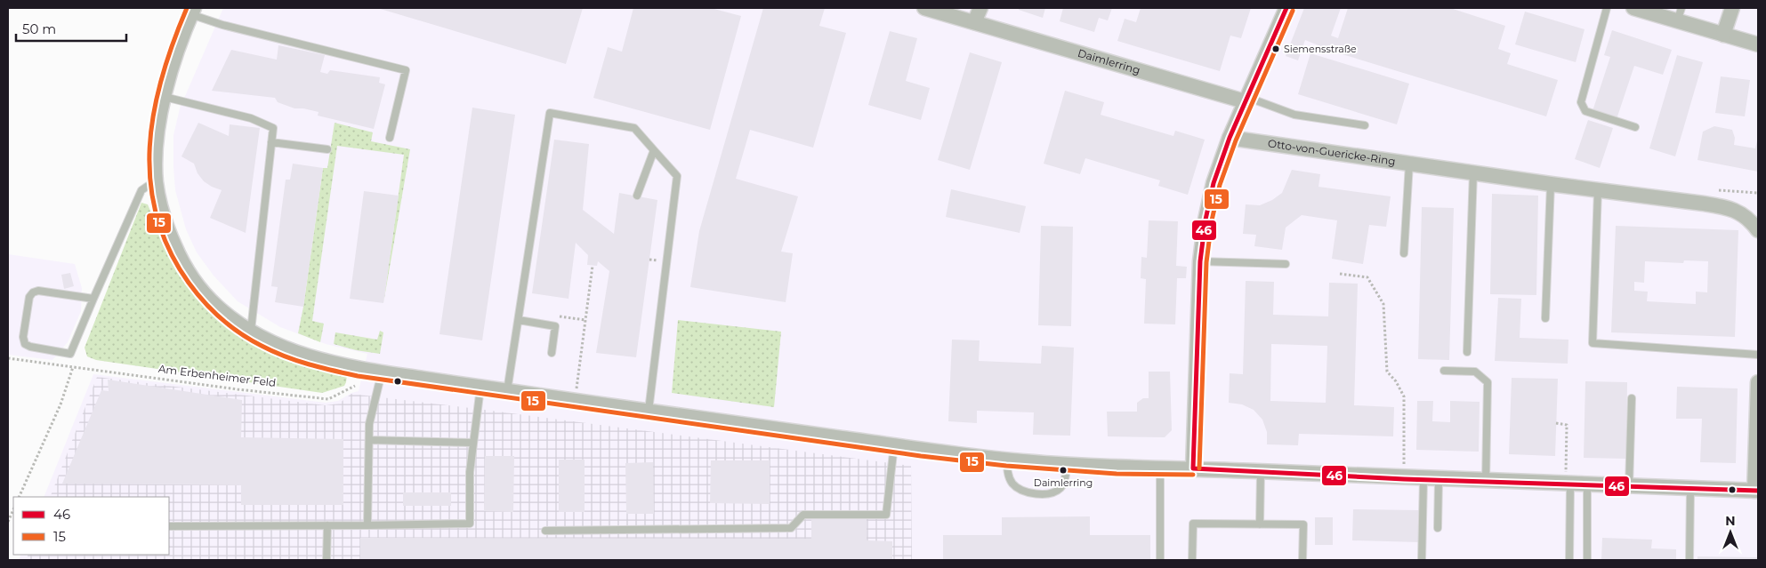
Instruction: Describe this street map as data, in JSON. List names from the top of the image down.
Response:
{
  "streets": {
    "street": ["Daimlerring", "Otto-von-Guericke-Ring"],
    "path": ["Am Erbenheimer Feld"]
  },
  "places": ["Siemensstraße", "Daimlerring"],
  "lines": ["transit line 46", "transit line 15"],
  "legend": ["46", "15"],
  "scale_bar": "50 m",
  "north": "top"
}
